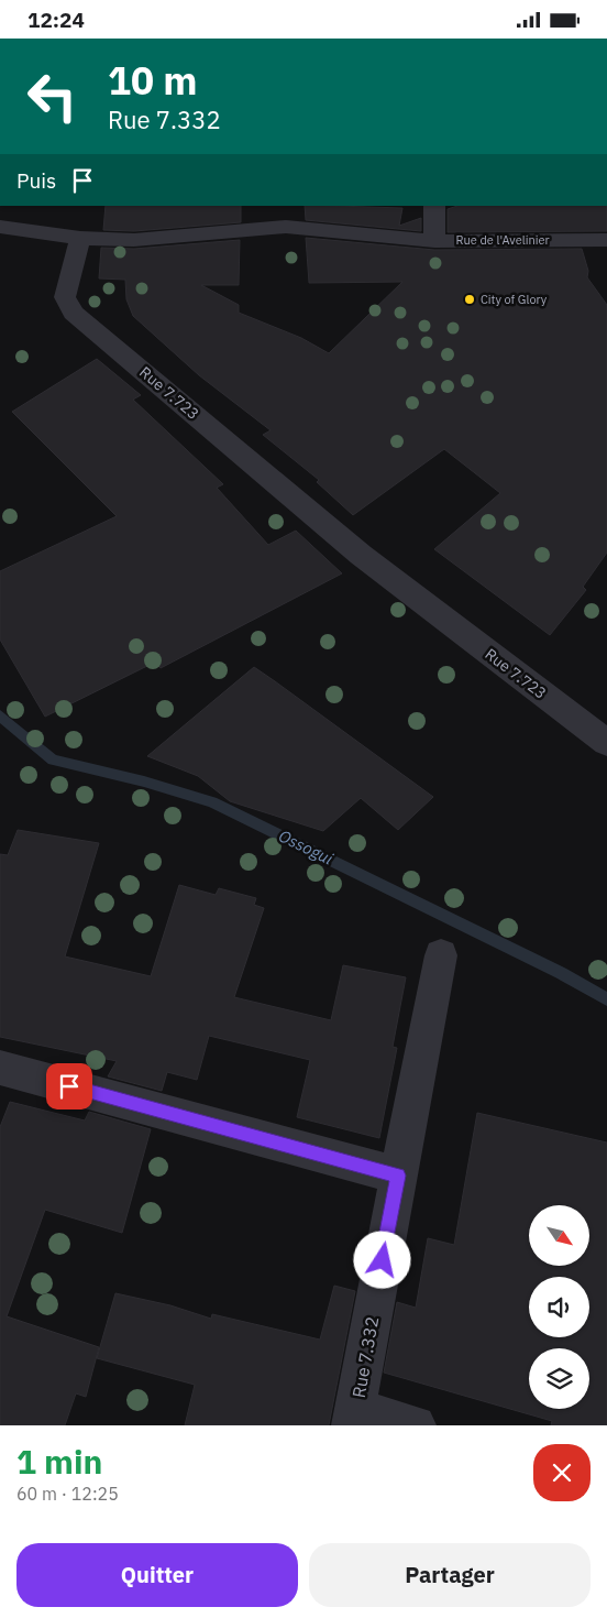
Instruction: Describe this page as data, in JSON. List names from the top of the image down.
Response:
{
  "streets": {
    "street": ["Rue de l'Avelinier", "Rue 7.723", "Rue 7.332"]
  },
  "water": ["Ossogui"],
  "places": ["City of Glory"],
  "north": "bottom right",
  "page": {
    "status": "12:24",
    "turn": ["10 m", "Rue 7.332"],
    "then": "Puis",
    "heading": ["1 min", "60 m · 12:25"],
    "buttons": ["Quitter", "Partager"]
  }
}
